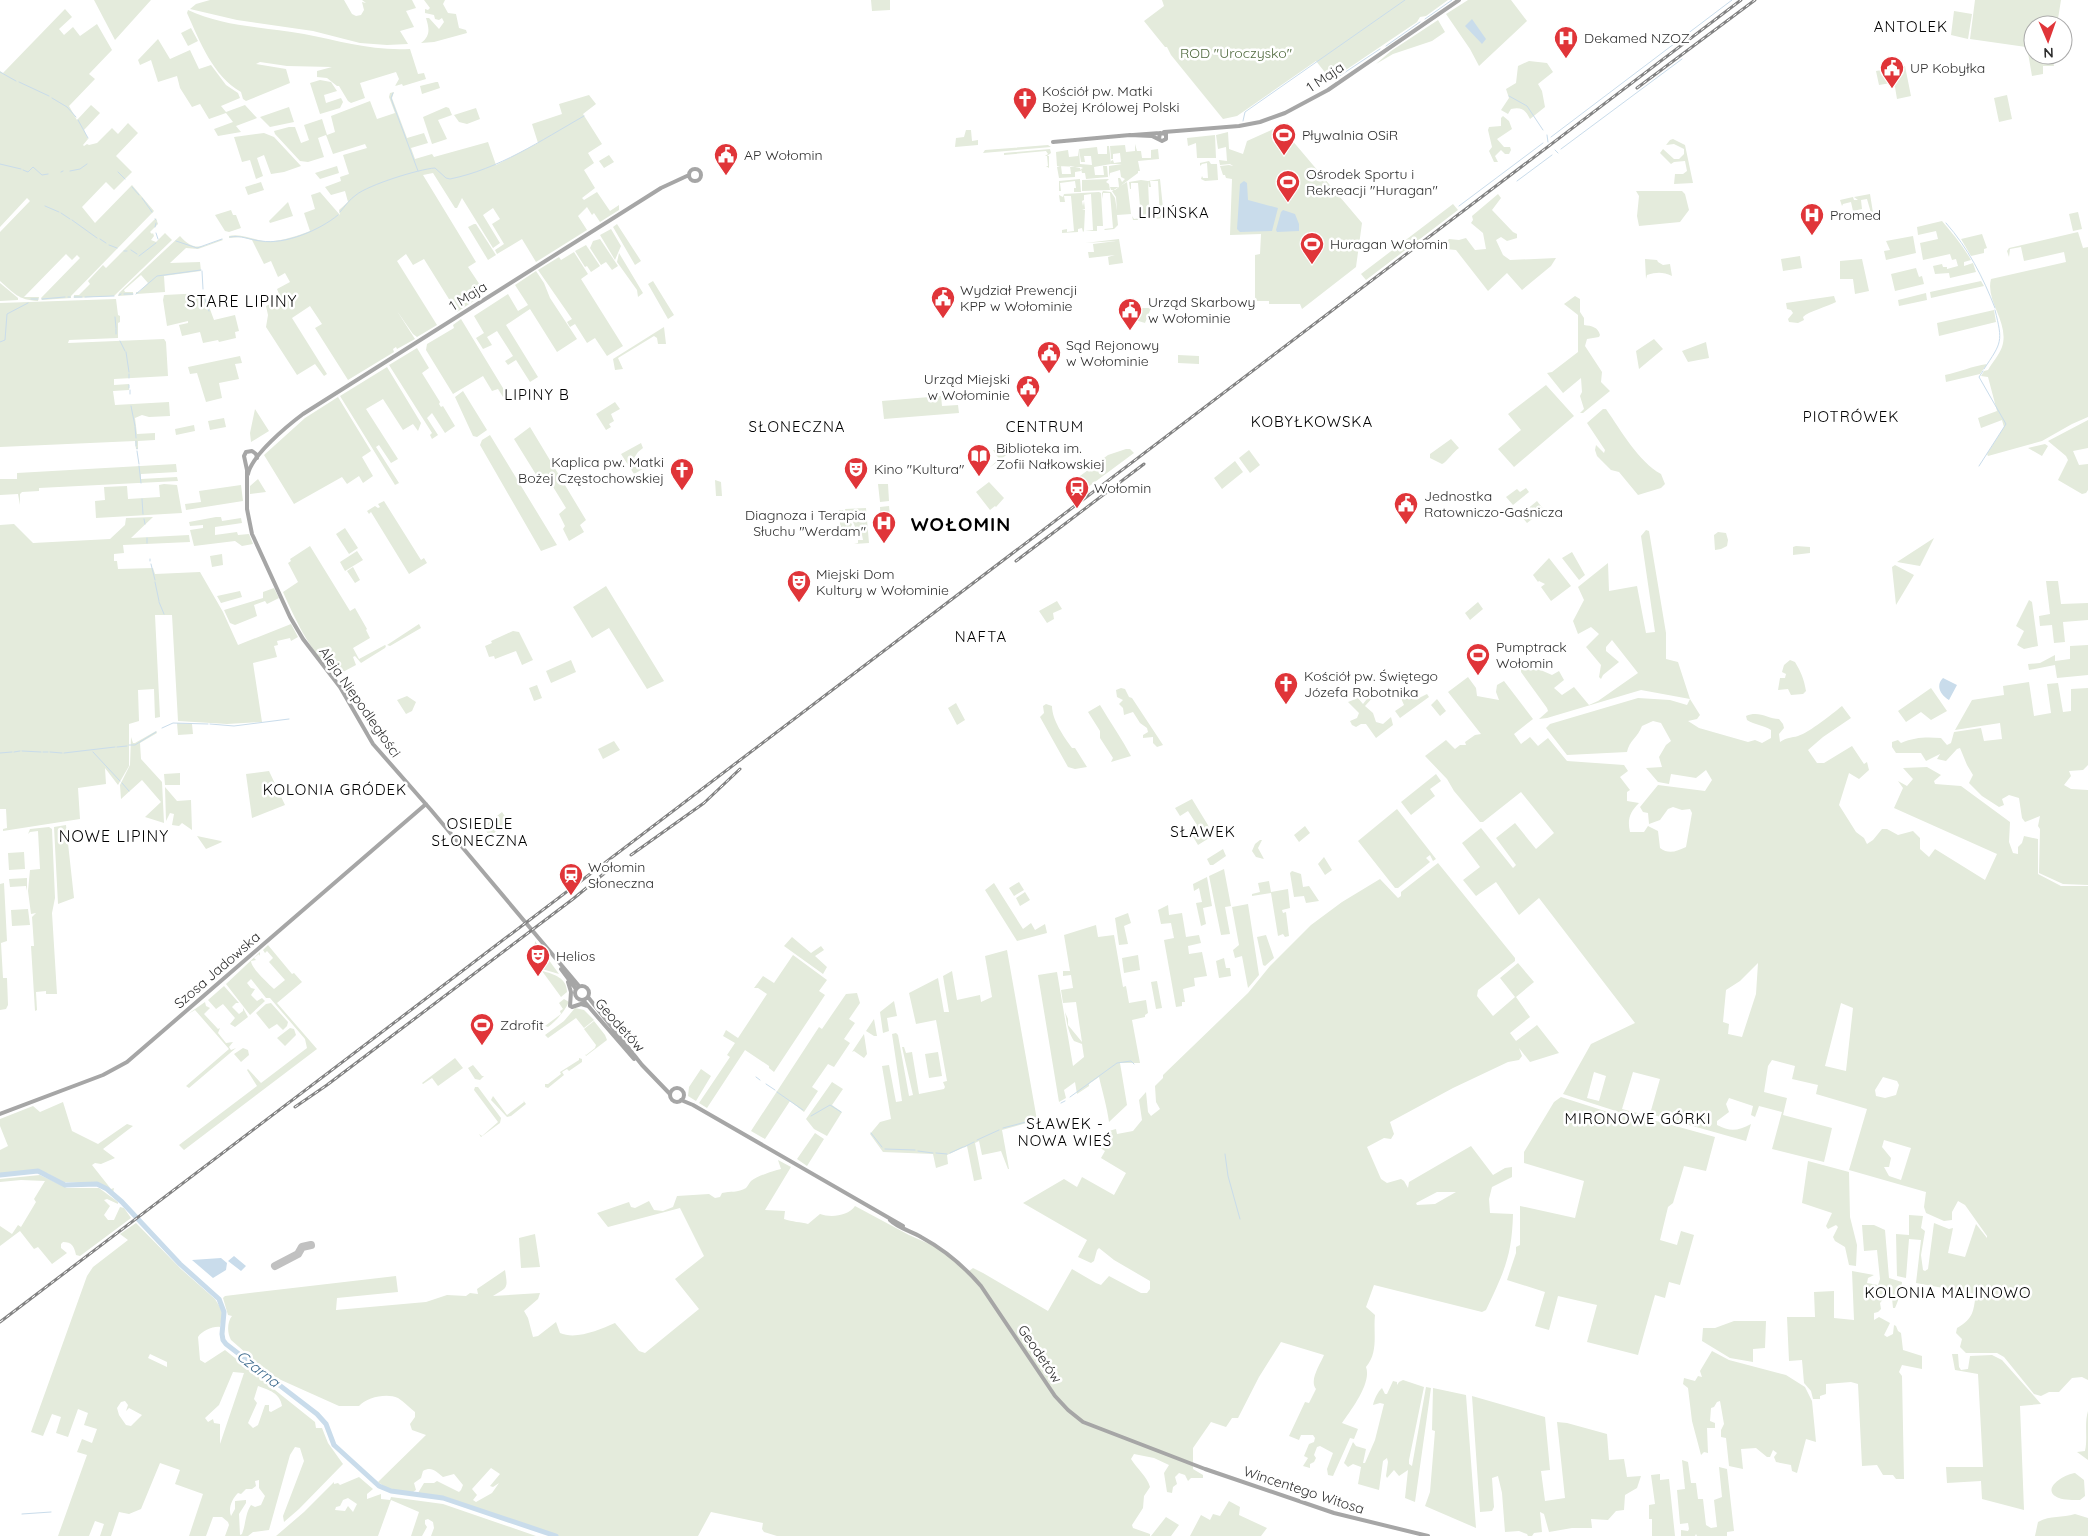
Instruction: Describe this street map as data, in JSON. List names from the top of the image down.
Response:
{
  "streets": {
    "main road": [
      "1 Maja",
      "Aleja Niepodległości",
      "Szosa Jadowska",
      "Geodetów",
      "Wincentego Witosa"
    ]
  },
  "crossings": [
    ["1 Maja", "Aleja Niepodległości"],
    ["Aleja Niepodległości", "Szosa Jadowska"],
    ["Geodetów", "Wincentego Witosa"]
  ],
  "districts": [
    "ANTOLEK",
    "LIPIŃSKA",
    "STARE LIPINY",
    "LIPINY B",
    "PIOTRÓWEK",
    "KOBYŁKOWSKA",
    "SŁONECZNA",
    "CENTRUM",
    "WOŁOMIN",
    "NAFTA",
    "KOLONIA GRÓDEK",
    "OSIEDLE SŁONECZNA",
    "SŁAWEK",
    "NOWE LIPINY",
    "MIRONOWE GÓRKI",
    "SŁAWEK - NOWA WIEŚ",
    "KOLONIA MALINOWO"
  ],
  "water": ["Czarna"],
  "parks": ["ROD \"Uroczysko\""],
  "places": {
    "hospital": ["Dekamed NZOZ", "Promed", "Diagnoza i Terapia Słuchu \"Werdam\""],
    "public building": [
      "UP Kobyłka",
      "AP Wołomin",
      "Wydział Prewencji KPP w Wołominie",
      "Urząd Skarbowy w Wołominie",
      "Sąd Rejonowy w Wołominie",
      "Urząd Miejski w Wołominie",
      "Jednostka Ratowniczo-Gaśnicza"
    ],
    "church": ["Kościół pw. Matki Bożej Królowej Polski", "Kaplica pw. Matki Bożej Częstochowskiej", "Kościół pw. Świętego Józefa Robotnika"],
    "sports": [
      "Pływalnia OSiR",
      "Ośrodek Sportu i Rekreacji \"Huragan\"",
      "Huragan Wołomin",
      "Pumptrack Wołomin",
      "Zdrofit"
    ],
    "library": ["Biblioteka im. Zofii Nałkowskiej"],
    "theatre": ["Kino \"Kultura\"", "Miejski Dom Kultury w Wołominie", "Helios"],
    "station": ["Wołomin", "Wołomin Słoneczna"]
  },
  "north": "bottom"
}
